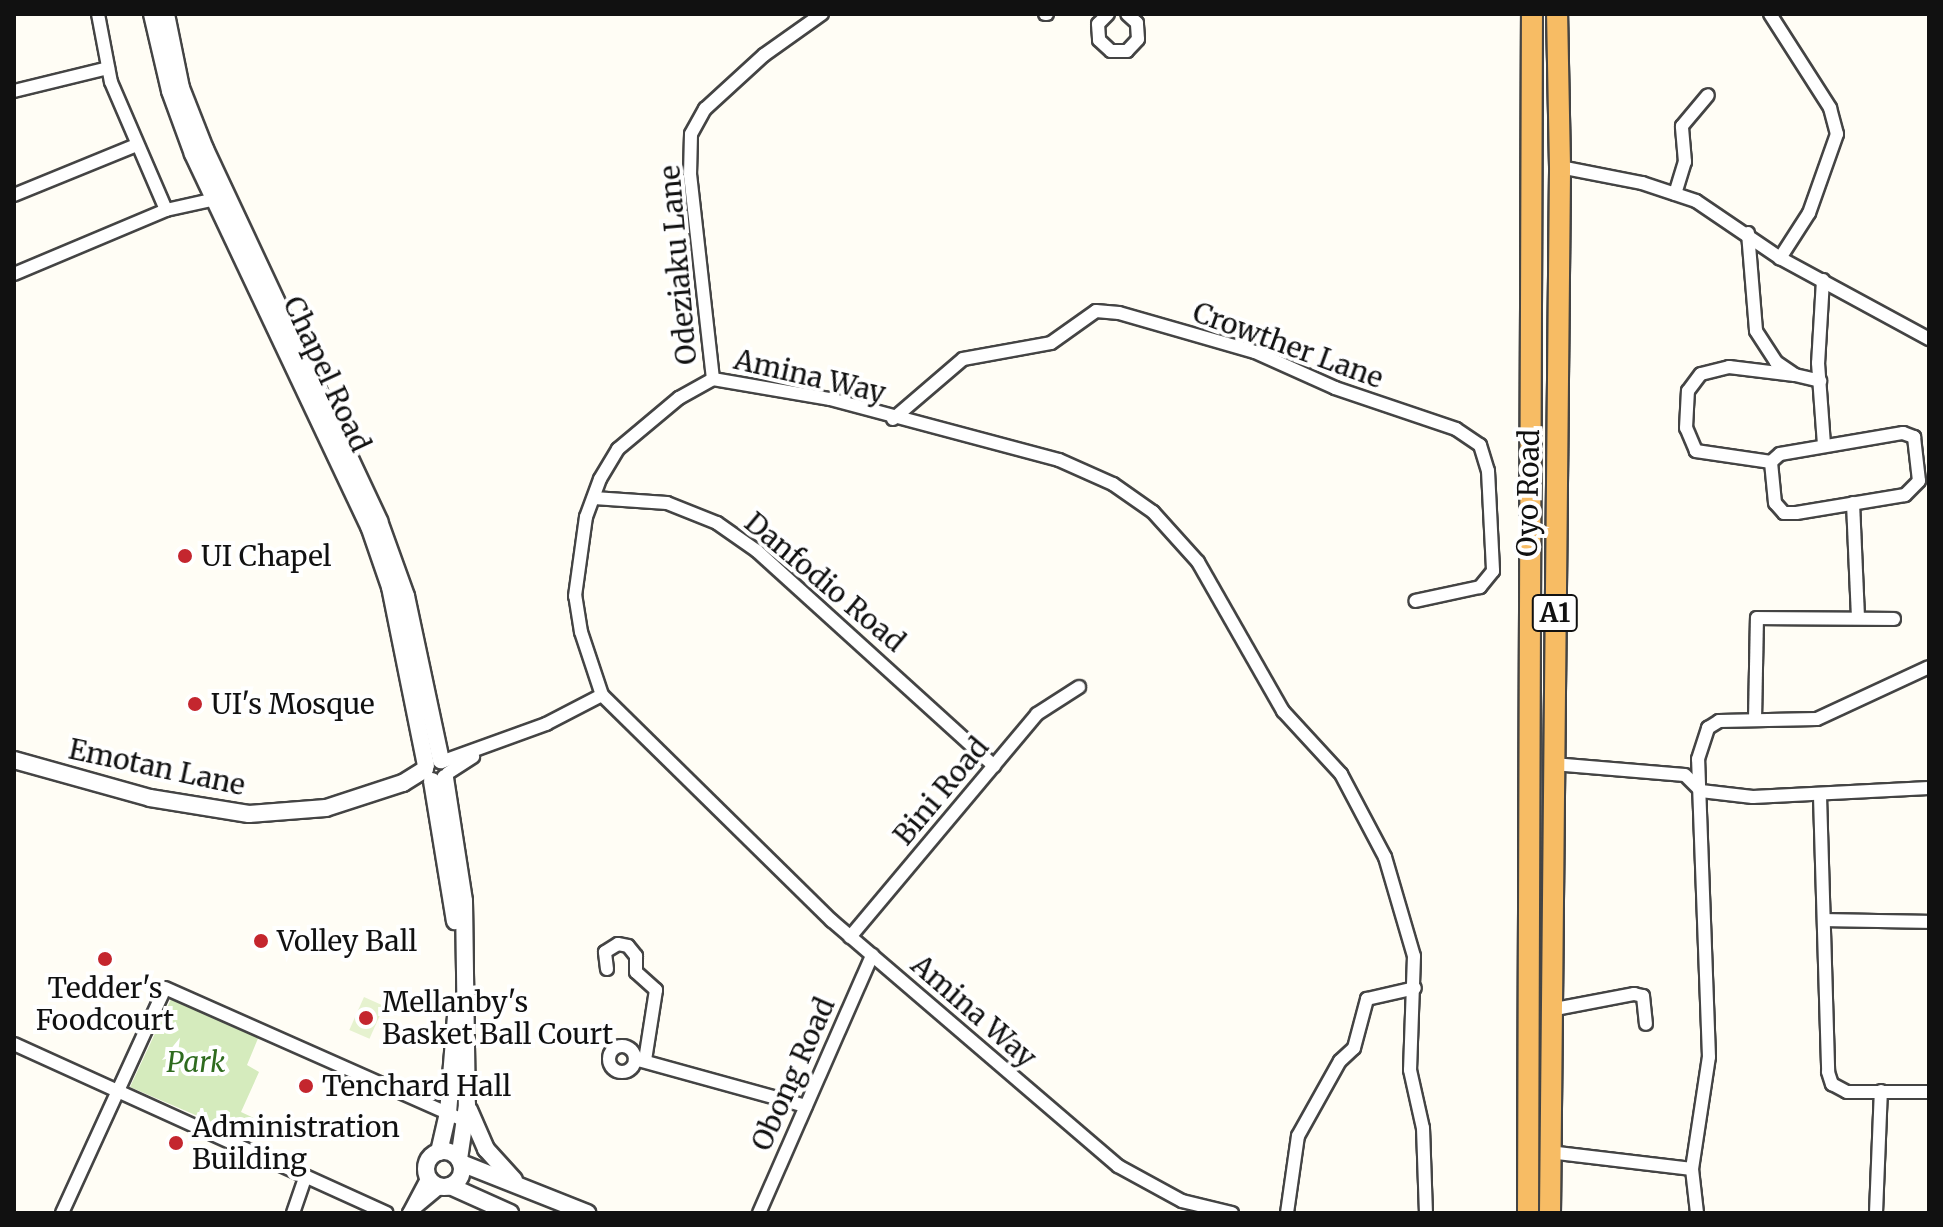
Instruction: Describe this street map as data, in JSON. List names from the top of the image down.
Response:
{
  "streets": {
    "highway": ["Oyo Road", "A1"],
    "street": [
      "Odeziaku Lane",
      "Crowther Lane",
      "Chapel Road",
      "Amina Way",
      "Danfodio Road",
      "Emotan Lane",
      "Bini Road",
      "Obong Road"
    ]
  },
  "crossings": [
    ["Odeziaku Lane", "Amina Way"],
    ["Crowther Lane", "Amina Way"],
    ["Chapel Road", "Emotan Lane"],
    ["Amina Way", "Danfodio Road"],
    ["Amina Way", "Bini Road"],
    ["Amina Way", "Obong Road"],
    ["Danfodio Road", "Bini Road"]
  ],
  "parks": ["Park"],
  "places": [
    "UI Chapel",
    "UI's Mosque",
    "Volley Ball",
    "Tedder's Foodcourt",
    "Mellanby's Basket Ball Court",
    "Tenchard Hall",
    "Administration Building"
  ]
}
